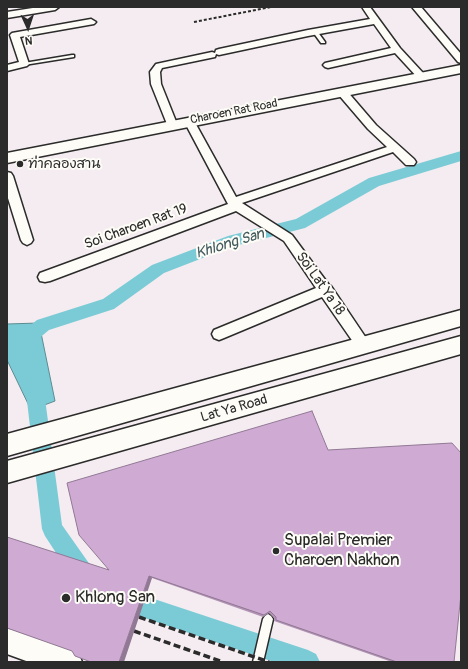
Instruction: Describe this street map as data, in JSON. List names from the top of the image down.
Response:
{
  "streets": {
    "main road": ["Charoen Rat Road", "Lat Ya Road"],
    "street": ["Soi Charoen Rat 19", "Soi Lat Ya 18"]
  },
  "crossings": [
    ["Soi Charoen Rat 19", "Soi Lat Ya 18"],
    ["Soi Lat Ya 18", "Lat Ya Road"]
  ],
  "water": ["Khlong San"],
  "places": ["ท่าคลองสาน", "Supalai Premier Charoen Nakhon", "Khlong San"],
  "north": "bottom"
}
